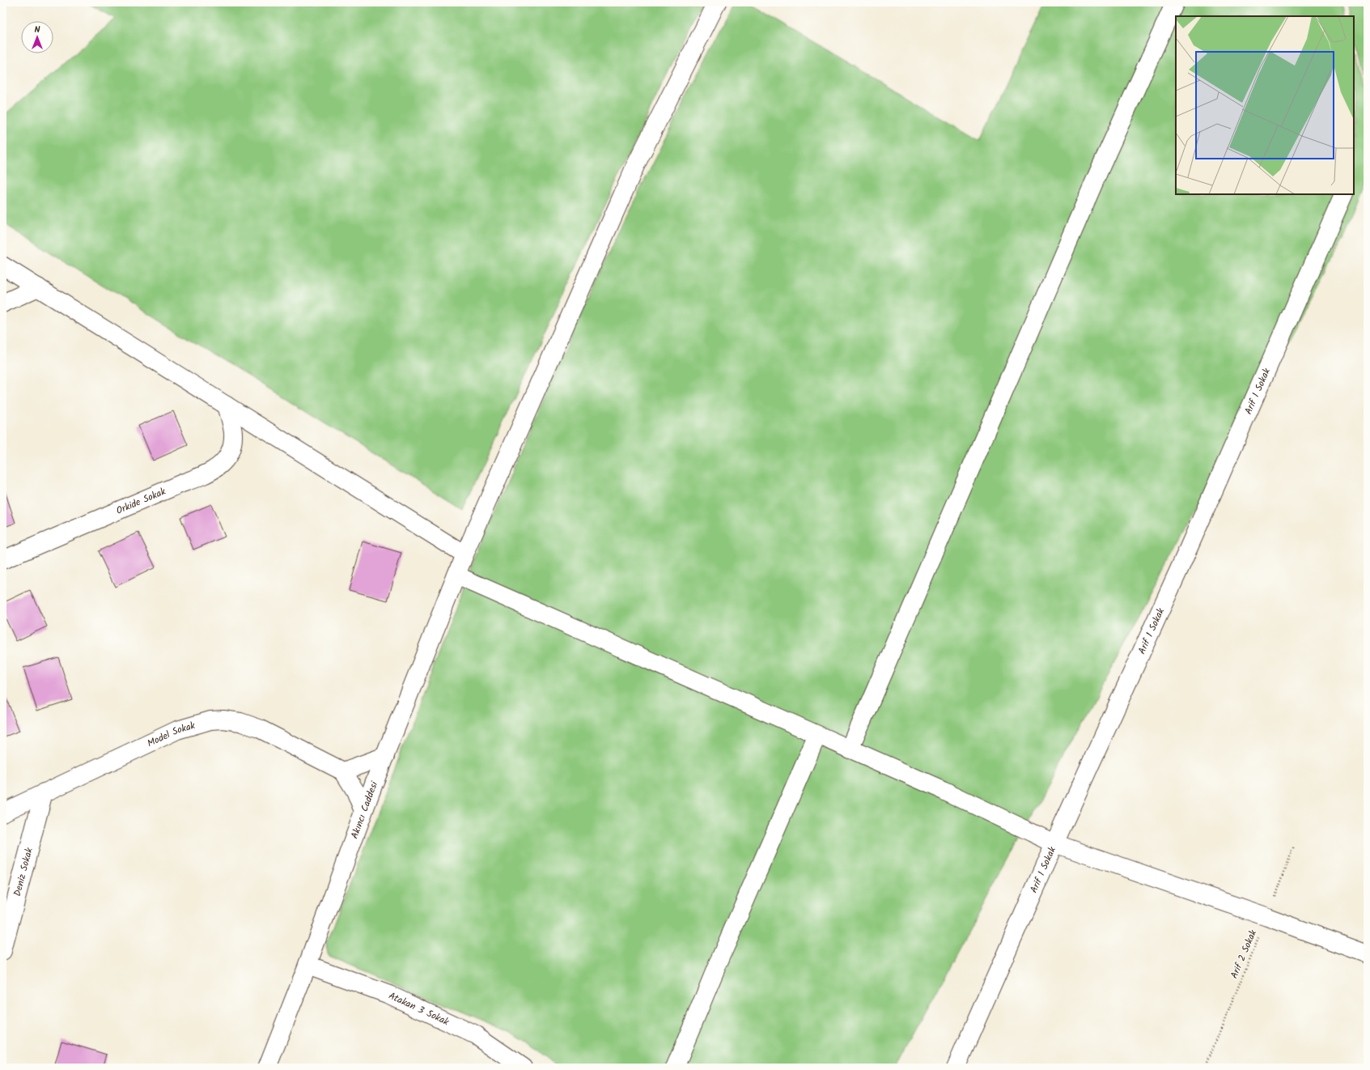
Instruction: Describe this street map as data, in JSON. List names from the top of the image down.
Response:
{
  "streets": {
    "street": [
      "Arif 1 Sokak",
      "Orkide Sokak",
      "Model Sokak",
      "Akıncı Caddesi",
      "Deniz Sokak",
      "Atakan 3 Sokak"
    ],
    "path": ["Arif 2 Sokak"]
  },
  "crossings": [
    ["Model Sokak", "Deniz Sokak"],
    ["Akıncı Caddesi", "Atakan 3 Sokak"]
  ],
  "north": "top"
}
